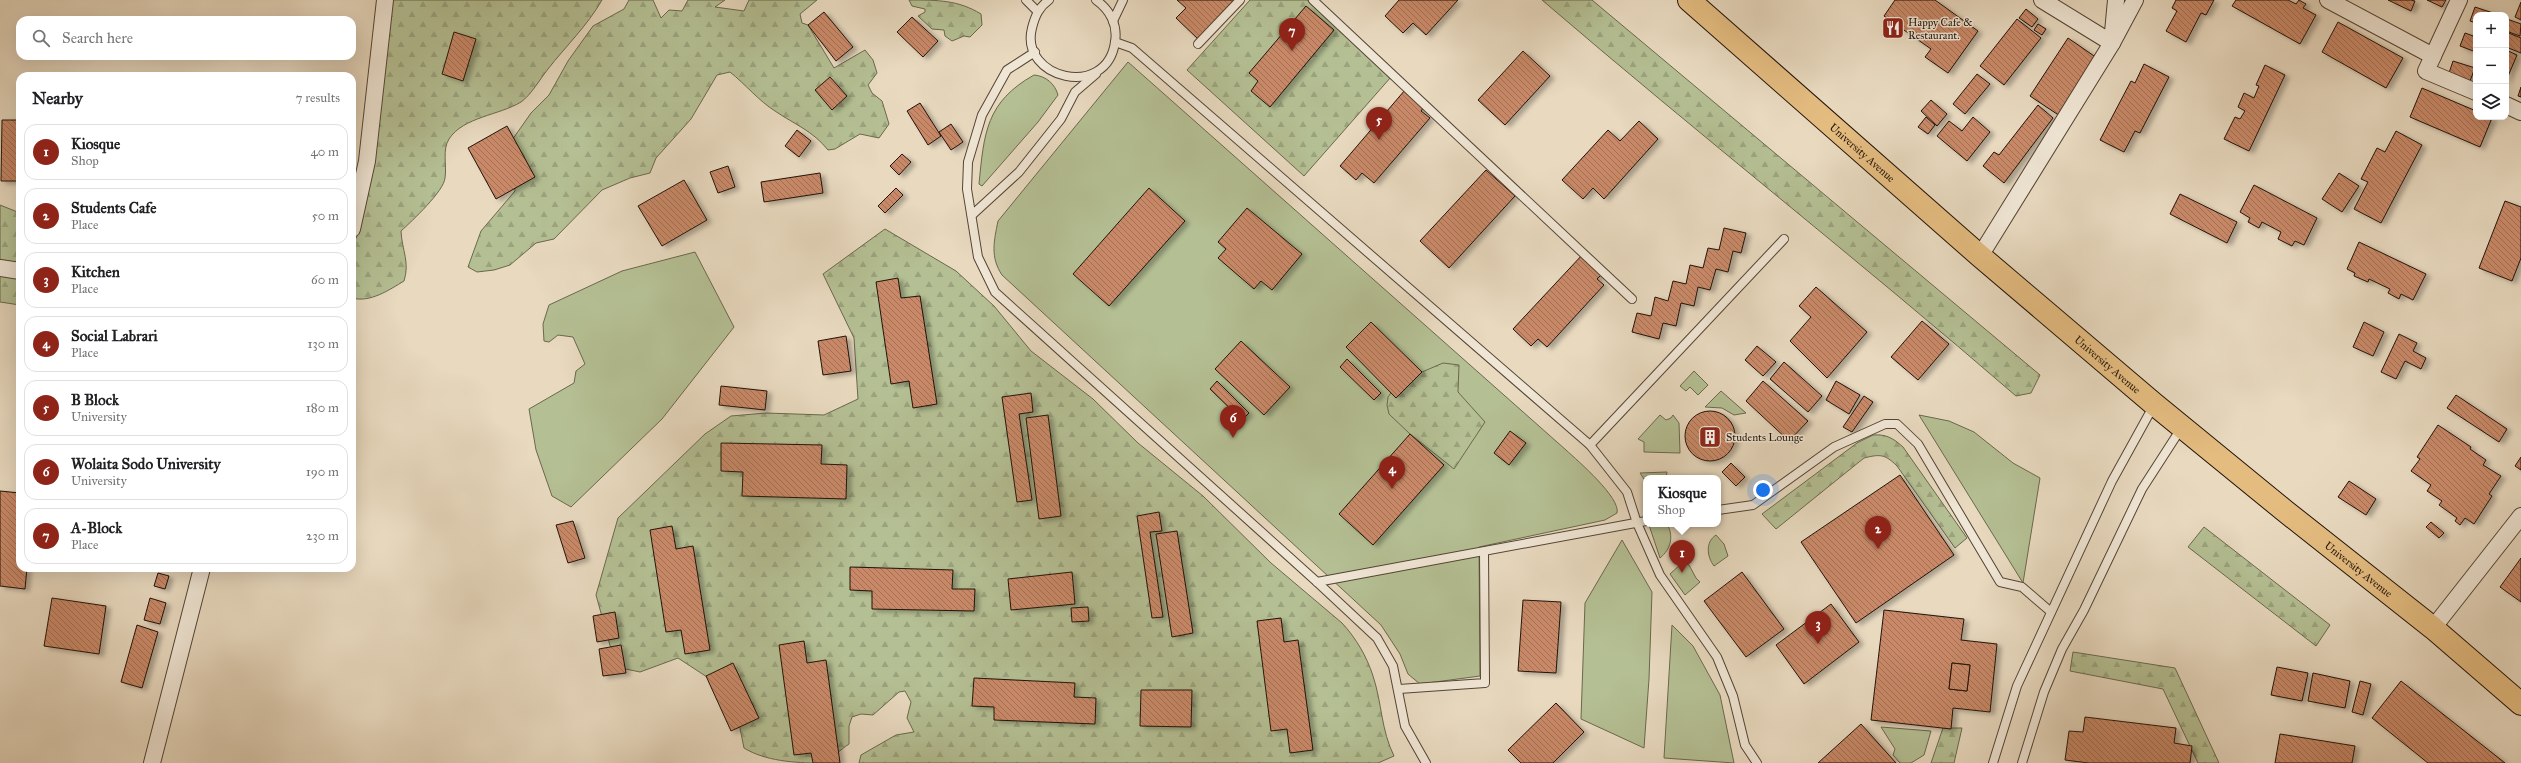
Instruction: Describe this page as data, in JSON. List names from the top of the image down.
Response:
{
  "streets": {
    "highway": ["University Avenue"]
  },
  "places": {
    "restaurant": ["Happy Cafe & Restaurant."],
    "building": ["Students Lounge"]
  },
  "page": {
    "map_buttons": ["+", "−"],
    "search": "Search here",
    "pins": [
      "7",
      "5",
      "6",
      "4",
      "2",
      "1",
      "3"
    ],
    "heading": ["Nearby", "7 results"],
    "list": [
      {
        "mark": "1",
        "name": "Kiosque",
        "note": "Shop",
        "value": "40 m"
      },
      {
        "mark": "2",
        "name": "Students Cafe",
        "note": "Place",
        "value": "50 m"
      },
      {
        "mark": "3",
        "name": "Kitchen",
        "note": "Place",
        "value": "60 m"
      },
      {
        "mark": "4",
        "name": "Social Labrari",
        "note": "Place",
        "value": "130 m"
      },
      {
        "mark": "5",
        "name": "B Block",
        "note": "University",
        "value": "180 m"
      },
      {
        "mark": "6",
        "name": "Wolaita Sodo University",
        "note": "University",
        "value": "190 m"
      },
      {
        "mark": "7",
        "name": "A-Block",
        "note": "Place",
        "value": "230 m"
      }
    ],
    "popup": ["Kiosque", "Shop"]
  }
}
